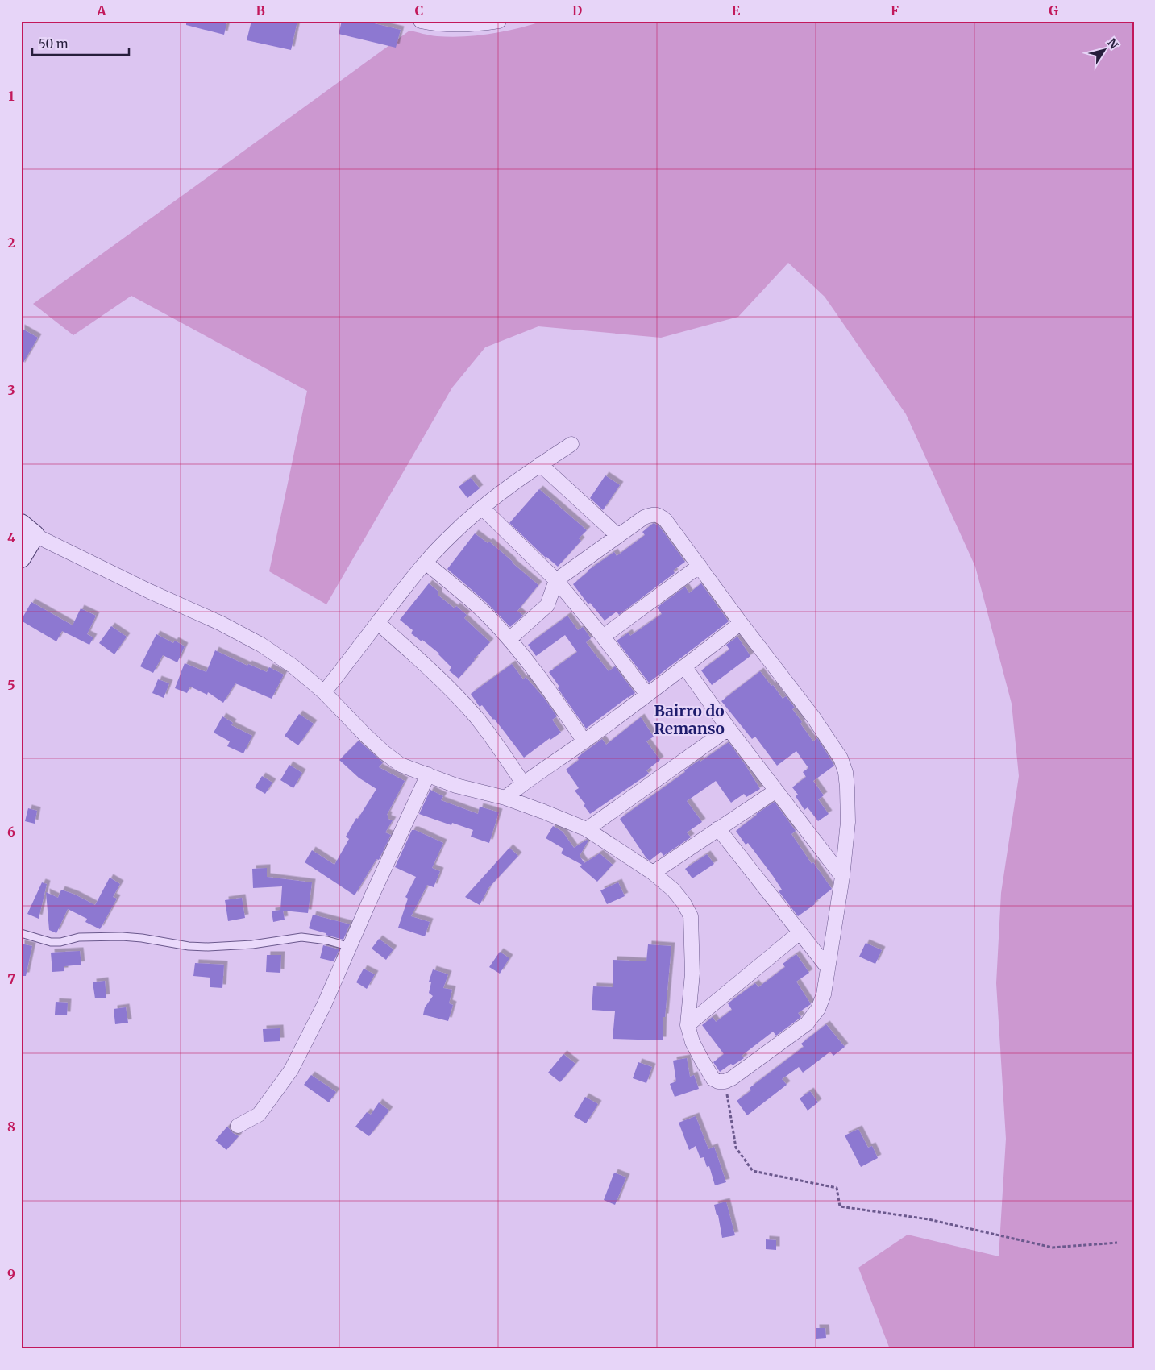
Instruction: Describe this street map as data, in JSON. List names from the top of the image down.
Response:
{
  "districts": ["Bairro do Remanso"],
  "scale_bar": "50 m",
  "north": "top right",
  "grid": {
    "columns": [
      "A",
      "B",
      "C",
      "D",
      "E",
      "F",
      "G"
    ],
    "rows": [
      "1",
      "2",
      "3",
      "4",
      "5",
      "6",
      "7",
      "8",
      "9"
    ]
  }
}
